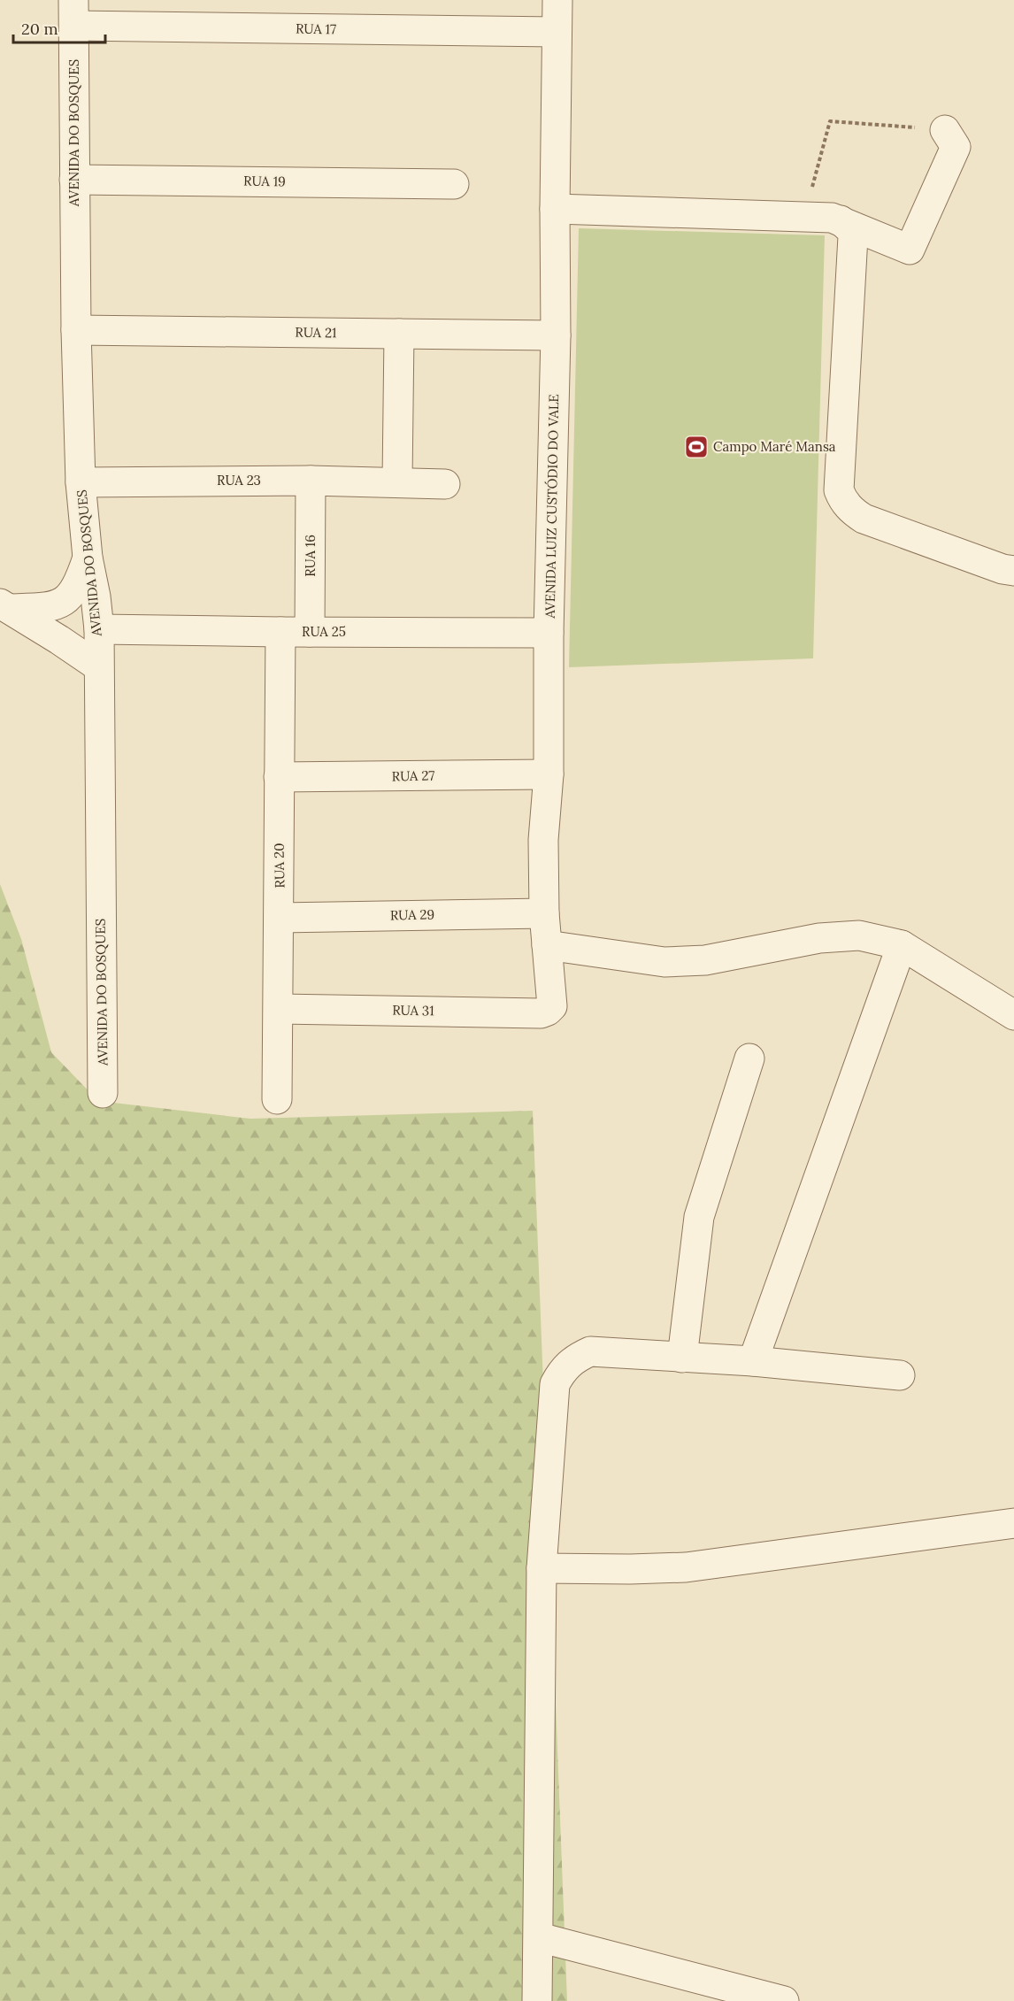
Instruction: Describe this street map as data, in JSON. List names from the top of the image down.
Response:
{
  "streets": {
    "street": [
      "RUA 17",
      "AVENIDA DO BOSQUES",
      "RUA 19",
      "RUA 21",
      "RUA 23",
      "AVENIDA LUIZ CUSTÓDIO DO VALE",
      "RUA 16",
      "RUA 25",
      "RUA 27",
      "RUA 20",
      "RUA 29",
      "RUA 31"
    ]
  },
  "crossings": [
    ["RUA 17", "AVENIDA DO BOSQUES"],
    ["RUA 17", "AVENIDA LUIZ CUSTÓDIO DO VALE"],
    ["AVENIDA DO BOSQUES", "RUA 19"],
    ["AVENIDA DO BOSQUES", "RUA 21"],
    ["AVENIDA DO BOSQUES", "RUA 23"],
    ["AVENIDA DO BOSQUES", "RUA 25"],
    ["RUA 21", "AVENIDA LUIZ CUSTÓDIO DO VALE"],
    ["RUA 23", "RUA 16"],
    ["AVENIDA LUIZ CUSTÓDIO DO VALE", "RUA 25"],
    ["AVENIDA LUIZ CUSTÓDIO DO VALE", "RUA 27"],
    ["AVENIDA LUIZ CUSTÓDIO DO VALE", "RUA 29"],
    ["AVENIDA LUIZ CUSTÓDIO DO VALE", "RUA 31"],
    ["RUA 16", "RUA 25"],
    ["RUA 25", "RUA 20"],
    ["RUA 27", "RUA 20"],
    ["RUA 20", "RUA 29"],
    ["RUA 20", "RUA 31"]
  ],
  "places": {
    "sports": ["Campo Maré Mansa"]
  },
  "scale_bar": "20 m"
}
